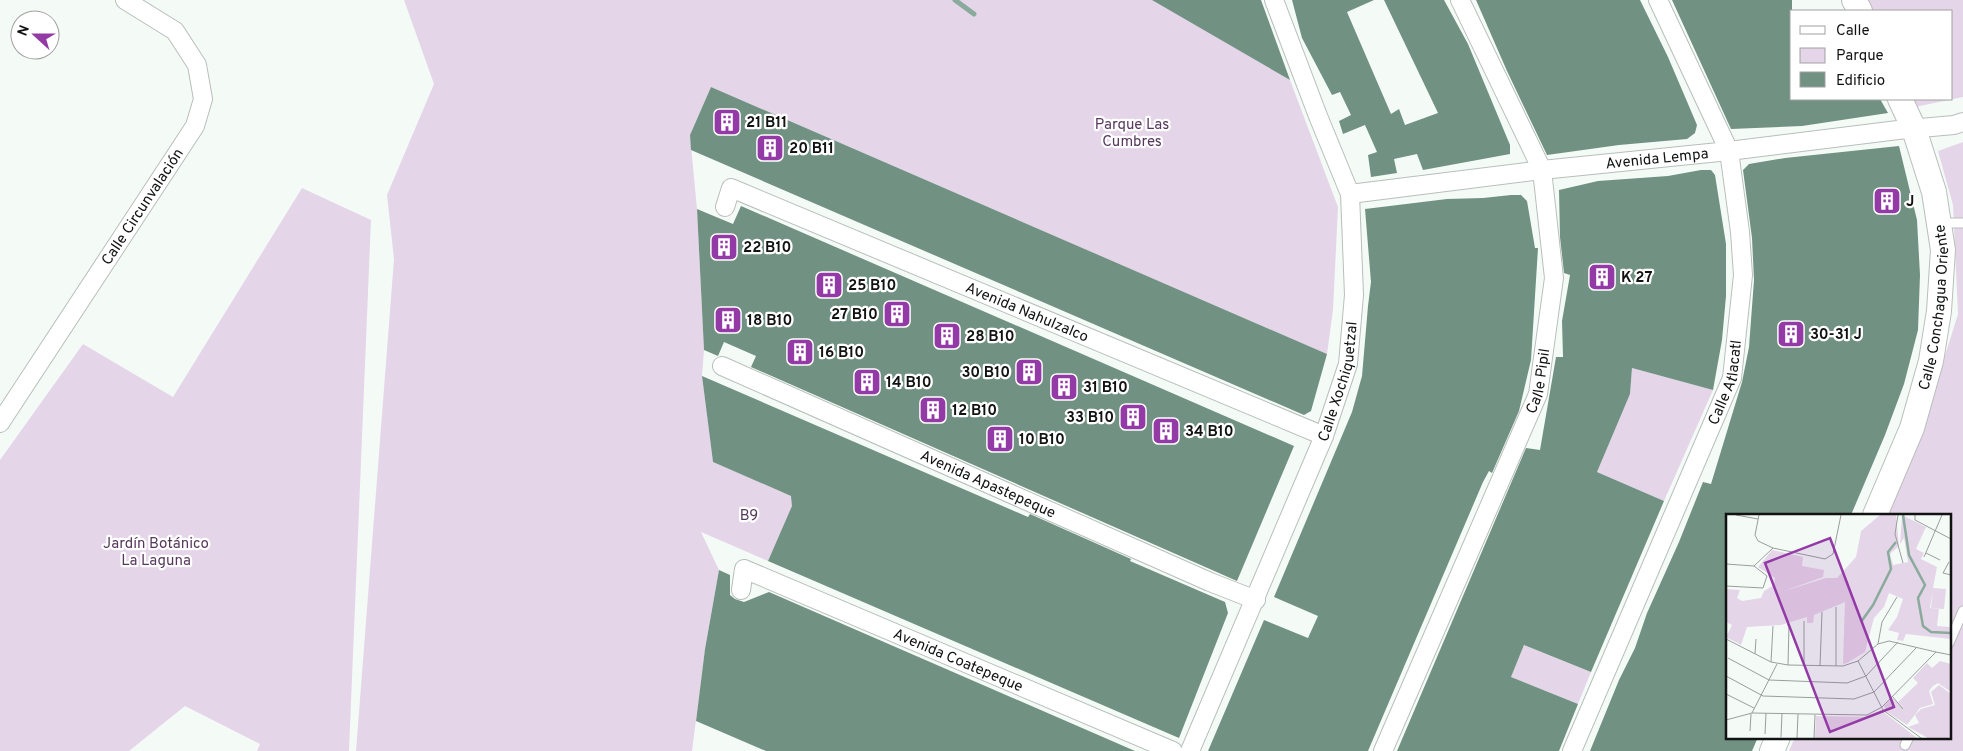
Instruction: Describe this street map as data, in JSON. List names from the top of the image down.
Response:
{
  "streets": {
    "main road": ["Calle Conchagua Oriente"],
    "street": [
      "Avenida Lempa",
      "Calle Circunvalación",
      "Avenida Nahulzalco",
      "Calle Pipil",
      "Calle Atlacatl",
      "Calle Xochiquetzal",
      "Avenida Apastepeque",
      "Avenida Coatepeque"
    ]
  },
  "crossings": [
    ["Avenida Lempa", "Calle Conchagua Oriente"],
    ["Avenida Lempa", "Calle Pipil"],
    ["Avenida Lempa", "Calle Atlacatl"],
    ["Avenida Lempa", "Calle Xochiquetzal"],
    ["Avenida Nahulzalco", "Calle Xochiquetzal"],
    ["Calle Xochiquetzal", "Avenida Apastepeque"]
  ],
  "parks": ["Parque Las Cumbres", "B9", "Jardín Botánico La Laguna"],
  "places": {
    "building": [
      "21 B11",
      "20 B11",
      "J",
      "22 B10",
      "K 27",
      "25 B10",
      "27 B10",
      "18 B10",
      "30-31 J",
      "28 B10",
      "16 B10",
      "30 B10",
      "14 B10",
      "31 B10",
      "12 B10",
      "33 B10",
      "34 B10",
      "10 B10"
    ]
  },
  "legend": ["Calle", "Parque", "Edificio"],
  "north": "left"
}
